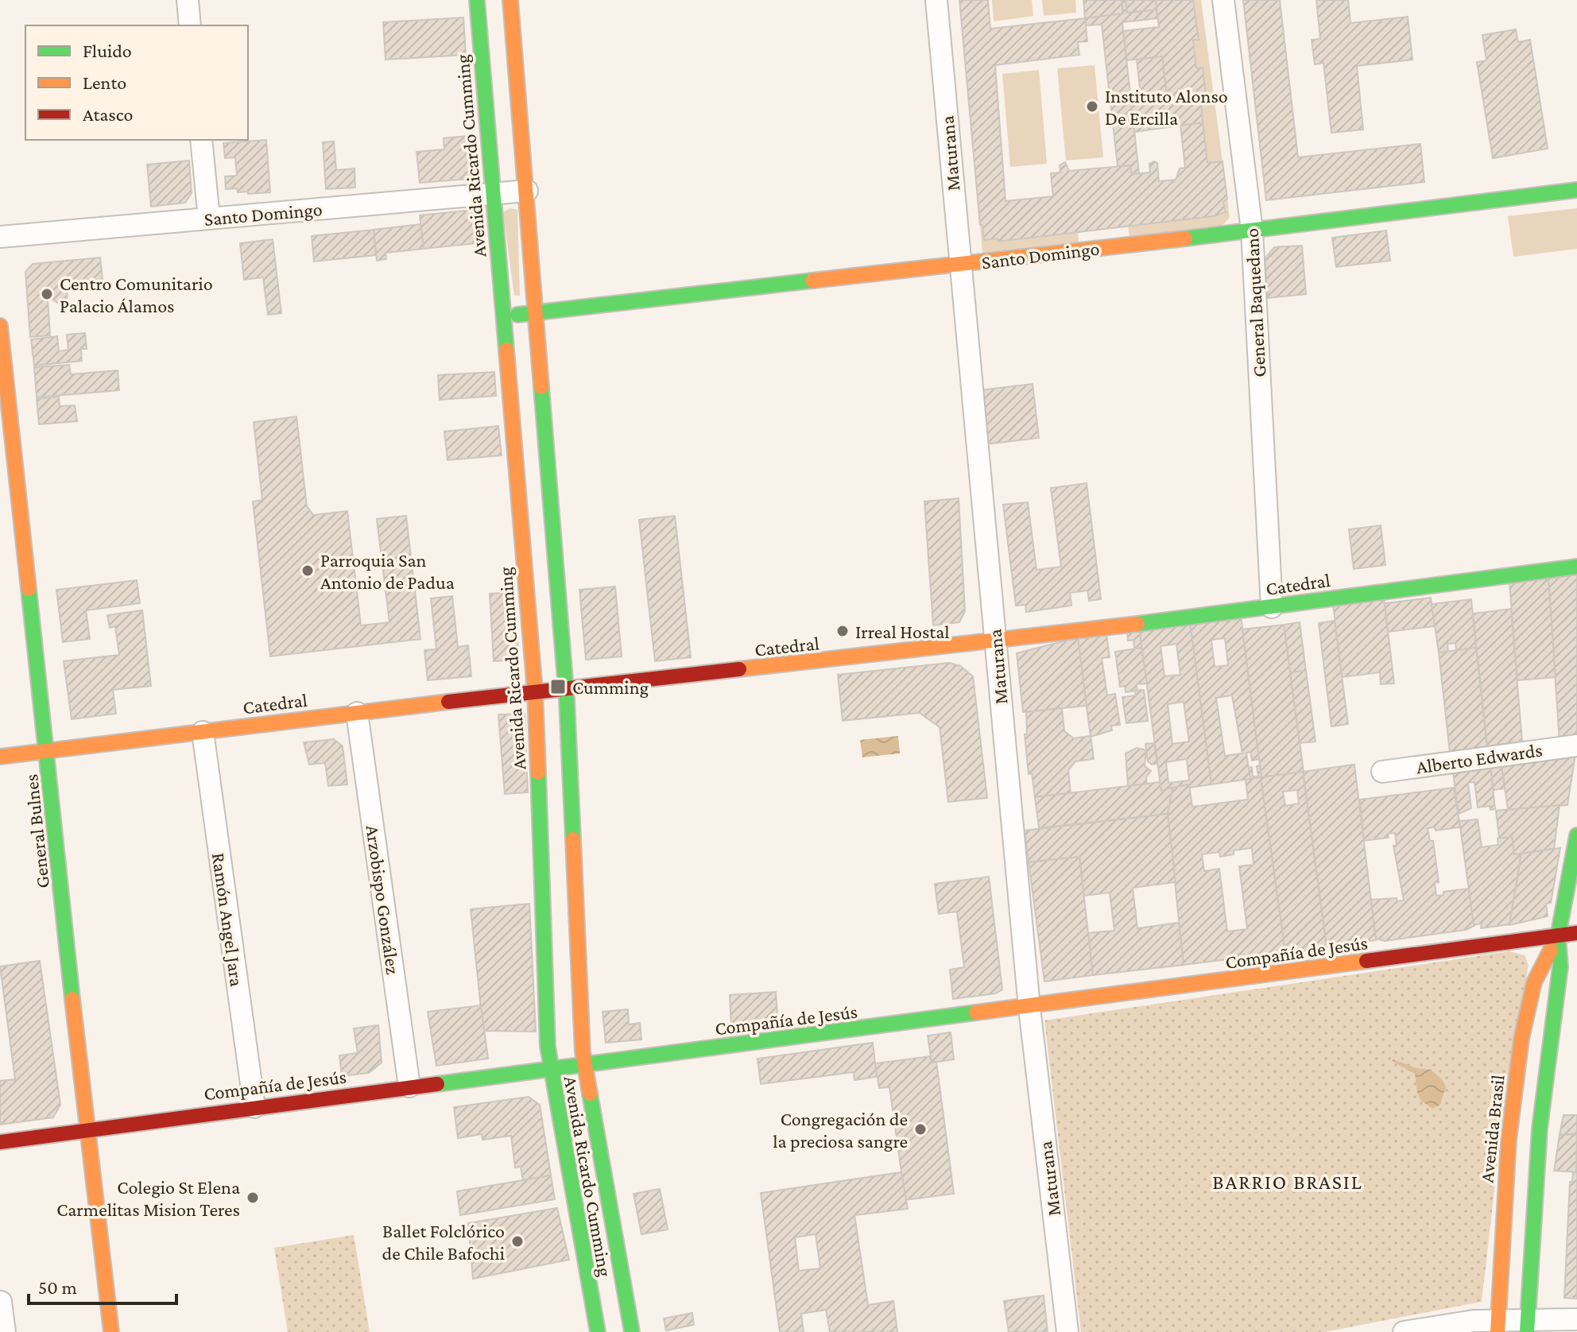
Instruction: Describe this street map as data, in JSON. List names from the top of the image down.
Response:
{
  "streets": {
    "main road": [
      "Avenida Ricardo Cumming",
      "Santo Domingo",
      "Catedral",
      "General Bulnes",
      "Compañía de Jesús",
      "Avenida Brasil"
    ],
    "street": [
      "Maturana",
      "General Baquedano",
      "Alberto Edwards",
      "Arzobispo González",
      "Ramón Angel Jara"
    ]
  },
  "crossings": [
    ["Maturana", "Santo Domingo"],
    ["Maturana", "Catedral"],
    ["Maturana", "Compañía de Jesús"],
    ["Avenida Ricardo Cumming", "Santo Domingo"],
    ["Avenida Ricardo Cumming", "Catedral"],
    ["Avenida Ricardo Cumming", "Compañía de Jesús"],
    ["Santo Domingo", "General Baquedano"],
    ["General Baquedano", "Catedral"],
    ["Catedral", "General Bulnes"],
    ["Catedral", "Arzobispo González"],
    ["Catedral", "Ramón Angel Jara"],
    ["General Bulnes", "Compañía de Jesús"],
    ["Arzobispo González", "Compañía de Jesús"],
    ["Ramón Angel Jara", "Compañía de Jesús"],
    ["Compañía de Jesús", "Avenida Brasil"]
  ],
  "districts": ["BARRIO BRASIL"],
  "places": {
    "other": [
      "Instituto Alonso De Ercilla",
      "Centro Comunitario Palacio Álamos",
      "Parroquia San Antonio de Padua",
      "Irreal Hostal",
      "Congregación de la preciosa sangre",
      "Colegio St Elena Carmelitas Mision Teres",
      "Ballet Folclórico de Chile Bafochi"
    ],
    "transit": ["Cumming"]
  },
  "legend": ["Fluido", "Lento", "Atasco"],
  "scale_bar": "50 m"
}
